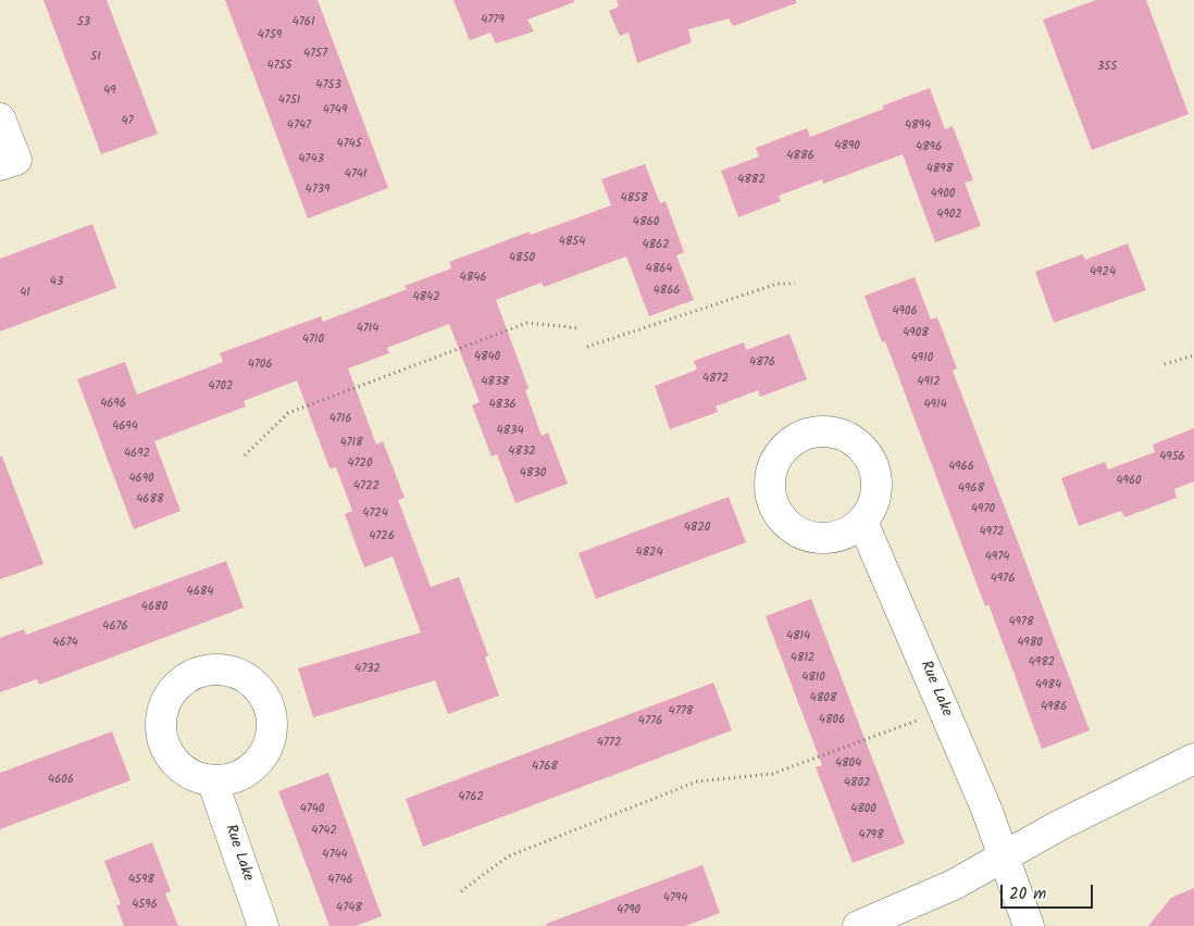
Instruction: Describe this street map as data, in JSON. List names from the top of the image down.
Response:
{
  "streets": {
    "street": ["Rue Lake"]
  },
  "house_numbers": [
    "4779",
    "53",
    "4761",
    "4759",
    "4757",
    "51",
    "4755",
    "355",
    "4753",
    "49",
    "4751",
    "4749",
    "47",
    "4747",
    "4894",
    "4745",
    "4890",
    "4896",
    "4886",
    "4743",
    "4898",
    "4741",
    "4882",
    "4739",
    "4900",
    "4858",
    "4902",
    "4860",
    "4854",
    "4862",
    "4850",
    "4864",
    "4924",
    "4846",
    "43",
    "4866",
    "41",
    "4842",
    "4906",
    "4714",
    "4908",
    "4710",
    "4840",
    "4910",
    "4876",
    "4706",
    "4872",
    "4838",
    "4912",
    "4702",
    "4696",
    "4836",
    "4914",
    "4716",
    "4694",
    "4834",
    "4718",
    "4832",
    "4692",
    "4956",
    "4720",
    "4966",
    "4830",
    "4690",
    "4960",
    "4722",
    "4968",
    "4688",
    "4970",
    "4724",
    "4820",
    "4972",
    "4726",
    "4824",
    "4974",
    "4976",
    "4684",
    "4680",
    "4978",
    "4676",
    "4814",
    "4674",
    "4980",
    "4812",
    "4982",
    "4732",
    "4810",
    "4984",
    "4808",
    "4986",
    "4778",
    "4806",
    "4776",
    "4772",
    "4804",
    "4768",
    "4606",
    "4802",
    "4762",
    "4740",
    "4800",
    "4742",
    "4798",
    "4744",
    "4598",
    "4746",
    "4794",
    "4596",
    "4748",
    "4790"
  ],
  "scale_bar": "20 m"
}
